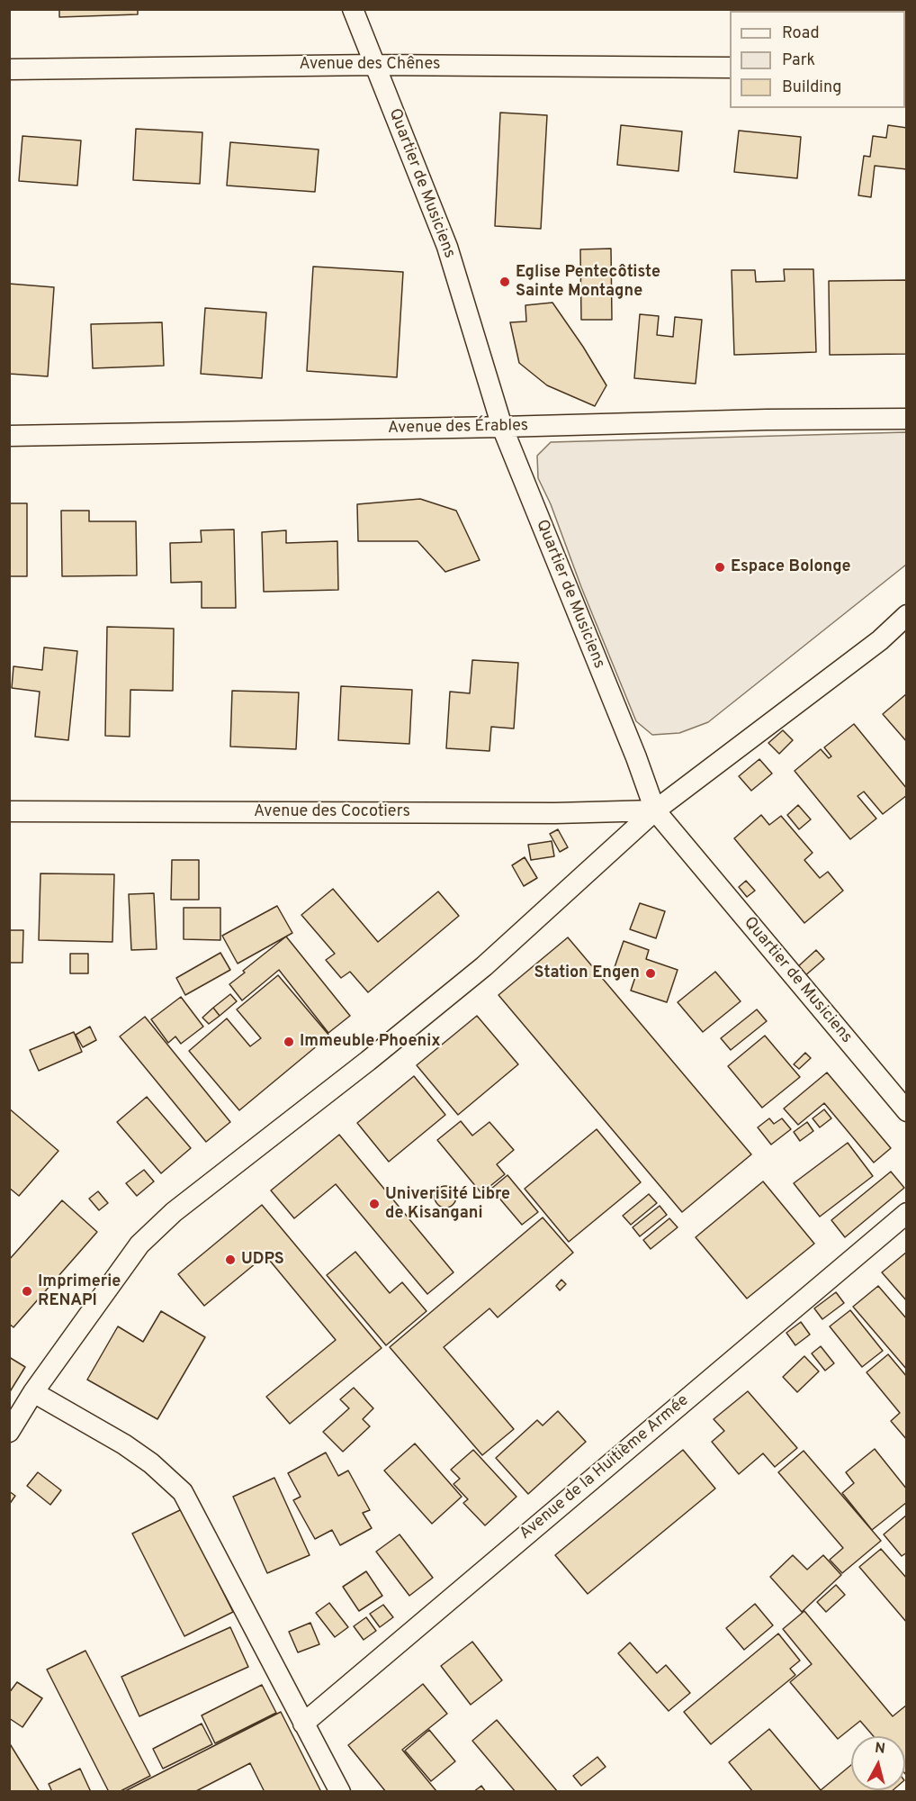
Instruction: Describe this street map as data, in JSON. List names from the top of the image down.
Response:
{
  "streets": {
    "street": [
      "Avenue des Chênes",
      "Quartier de Musiciens",
      "Avenue des Érables",
      "Avenue des Cocotiers",
      "Avenue de la Huitième Armée"
    ]
  },
  "crossings": [
    ["Avenue des Chênes", "Quartier de Musiciens"],
    ["Quartier de Musiciens", "Avenue des Érables"],
    ["Quartier de Musiciens", "Avenue des Cocotiers"]
  ],
  "places": [
    "Eglise Pentecôtiste Sainte Montagne",
    "Espace Bolonge",
    "Station Engen",
    "Immeuble Phoenix",
    "Univerisité Libre de Kisangani",
    "UDPS",
    "Imprimerie RENAPI"
  ],
  "legend": ["Road", "Park", "Building"],
  "north": "top"
}
